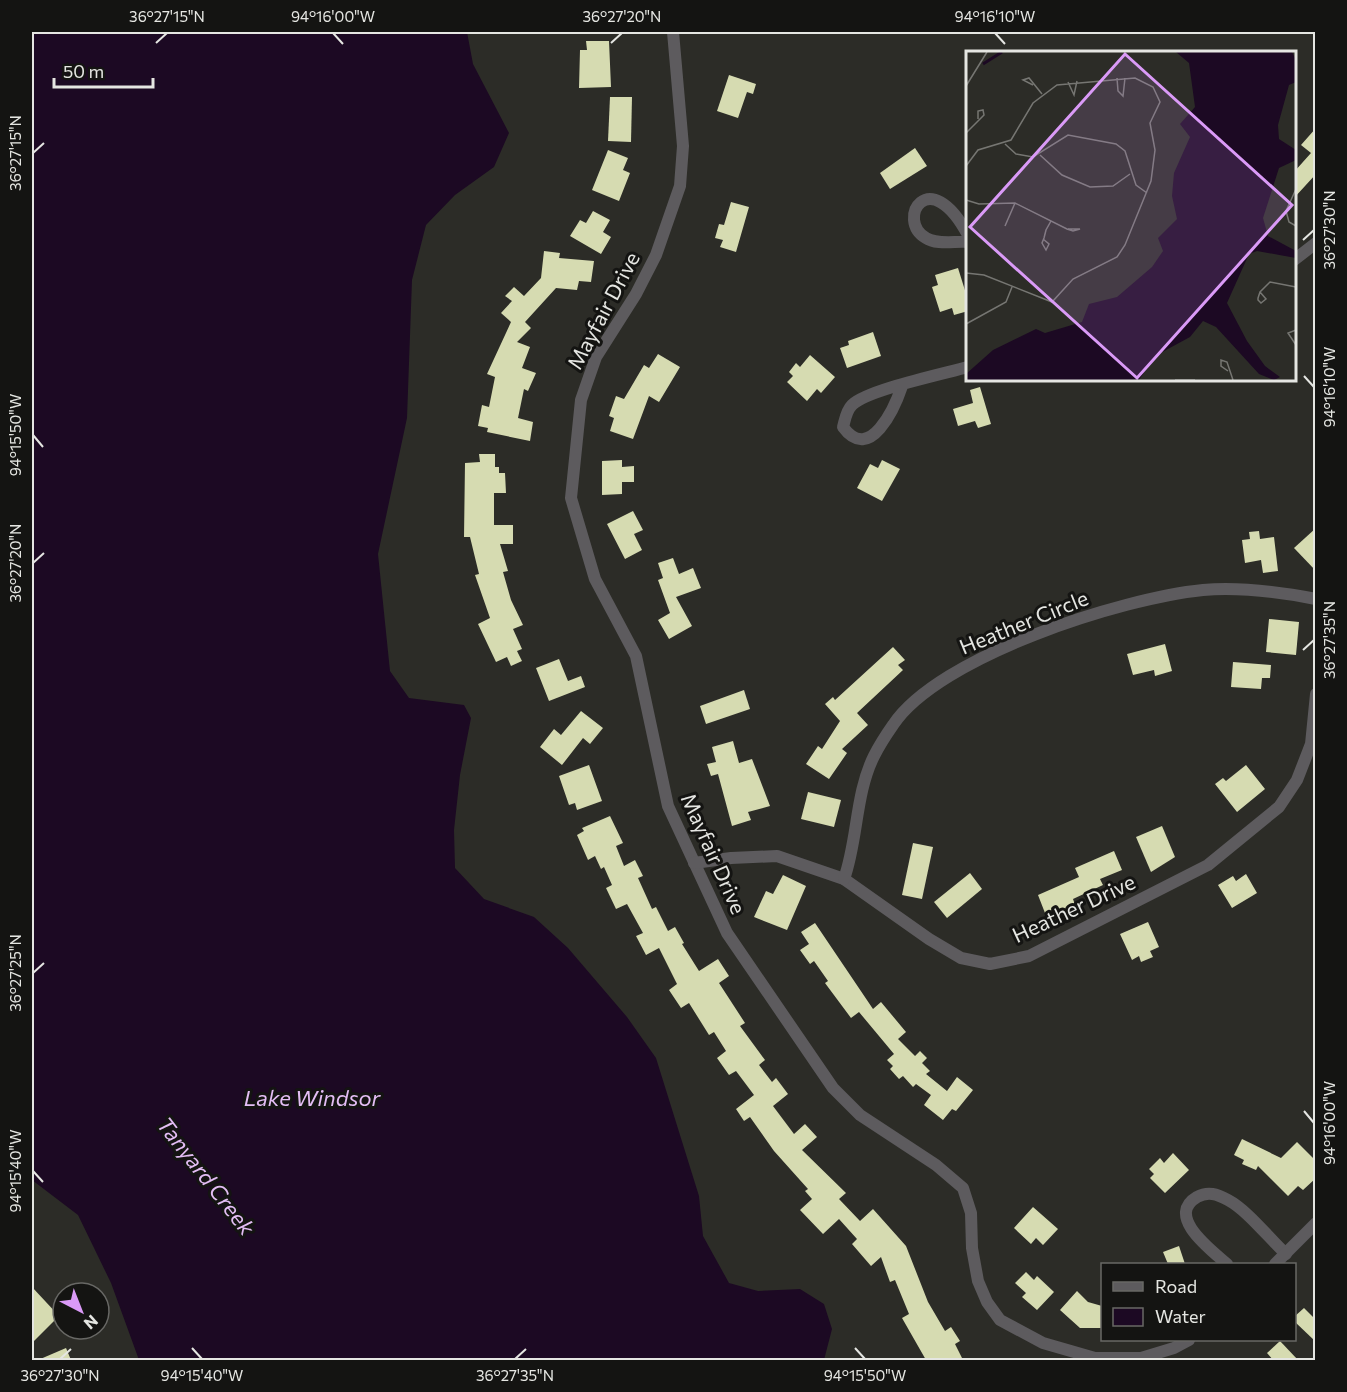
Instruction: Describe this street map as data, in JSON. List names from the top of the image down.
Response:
{
  "streets": {
    "street": ["Mayfair Drive", "Heather Circle", "Heather Drive"]
  },
  "crossings": [
    ["Mayfair Drive", "Heather Drive"],
    ["Heather Circle", "Heather Drive"]
  ],
  "water": ["Lake Windsor", "Tanyard Creek"],
  "legend": ["Road", "Water"],
  "scale_bar": "50 m",
  "north": "bottom right",
  "coordinates": [
    "36°27'15\"N",
    "94°16'00\"W",
    "36°27'20\"N",
    "94°16'10\"W",
    "36°27'30\"N",
    "94°15'50\"W",
    "36°27'35\"N",
    "36°27'25\"N",
    "94°15'40\"W"
  ]
}
